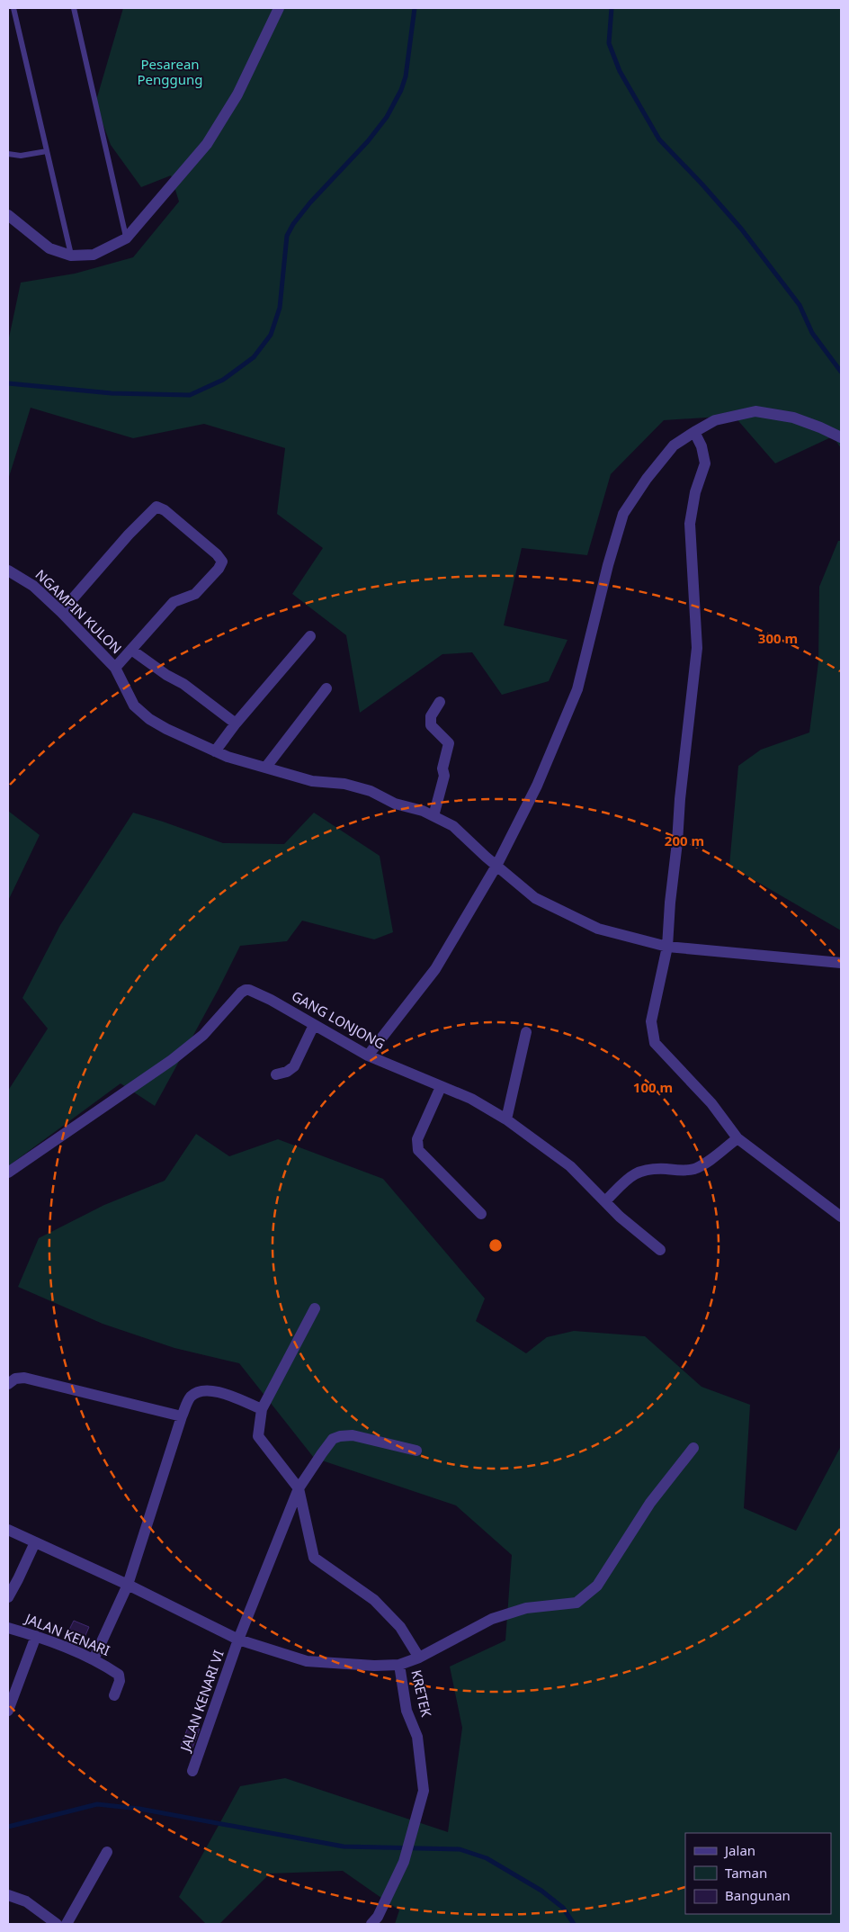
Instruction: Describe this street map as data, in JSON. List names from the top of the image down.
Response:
{
  "streets": {
    "street": [
      "NGAMPIN KULON",
      "GANG LONJONG",
      "JALAN KENARI",
      "KRETEK",
      "JALAN KENARI VI"
    ]
  },
  "crossings": [
    ["KRETEK", "JALAN KENARI VI"]
  ],
  "parks": ["Pesarean Penggung"],
  "legend": ["Jalan", "Taman", "Bangunan"],
  "rings": ["300 m", "200 m", "100 m"]
}
